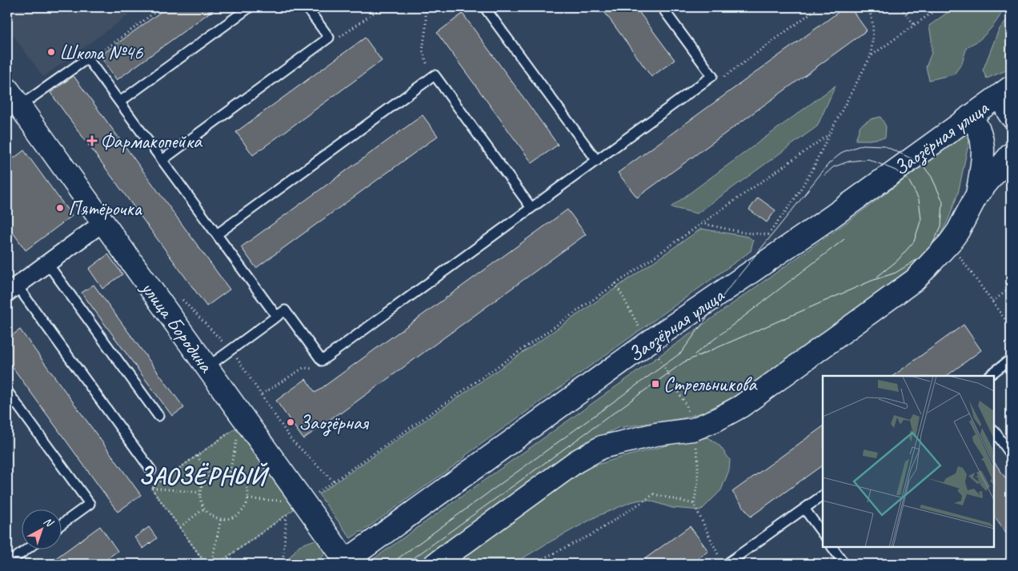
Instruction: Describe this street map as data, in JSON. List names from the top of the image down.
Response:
{
  "streets": {
    "main road": ["Заозёрная улица", "улица Бородина"]
  },
  "crossings": [
    ["Заозёрная улица", "улица Бородина"]
  ],
  "districts": ["ЗАОЗЁРНЫЙ"],
  "places": {
    "other": ["Школа №46", "Пятёрочка", "Заозёрная"],
    "health": ["Фармакопейка"],
    "transit": ["Стрельникова"]
  },
  "north": "top right"
}
